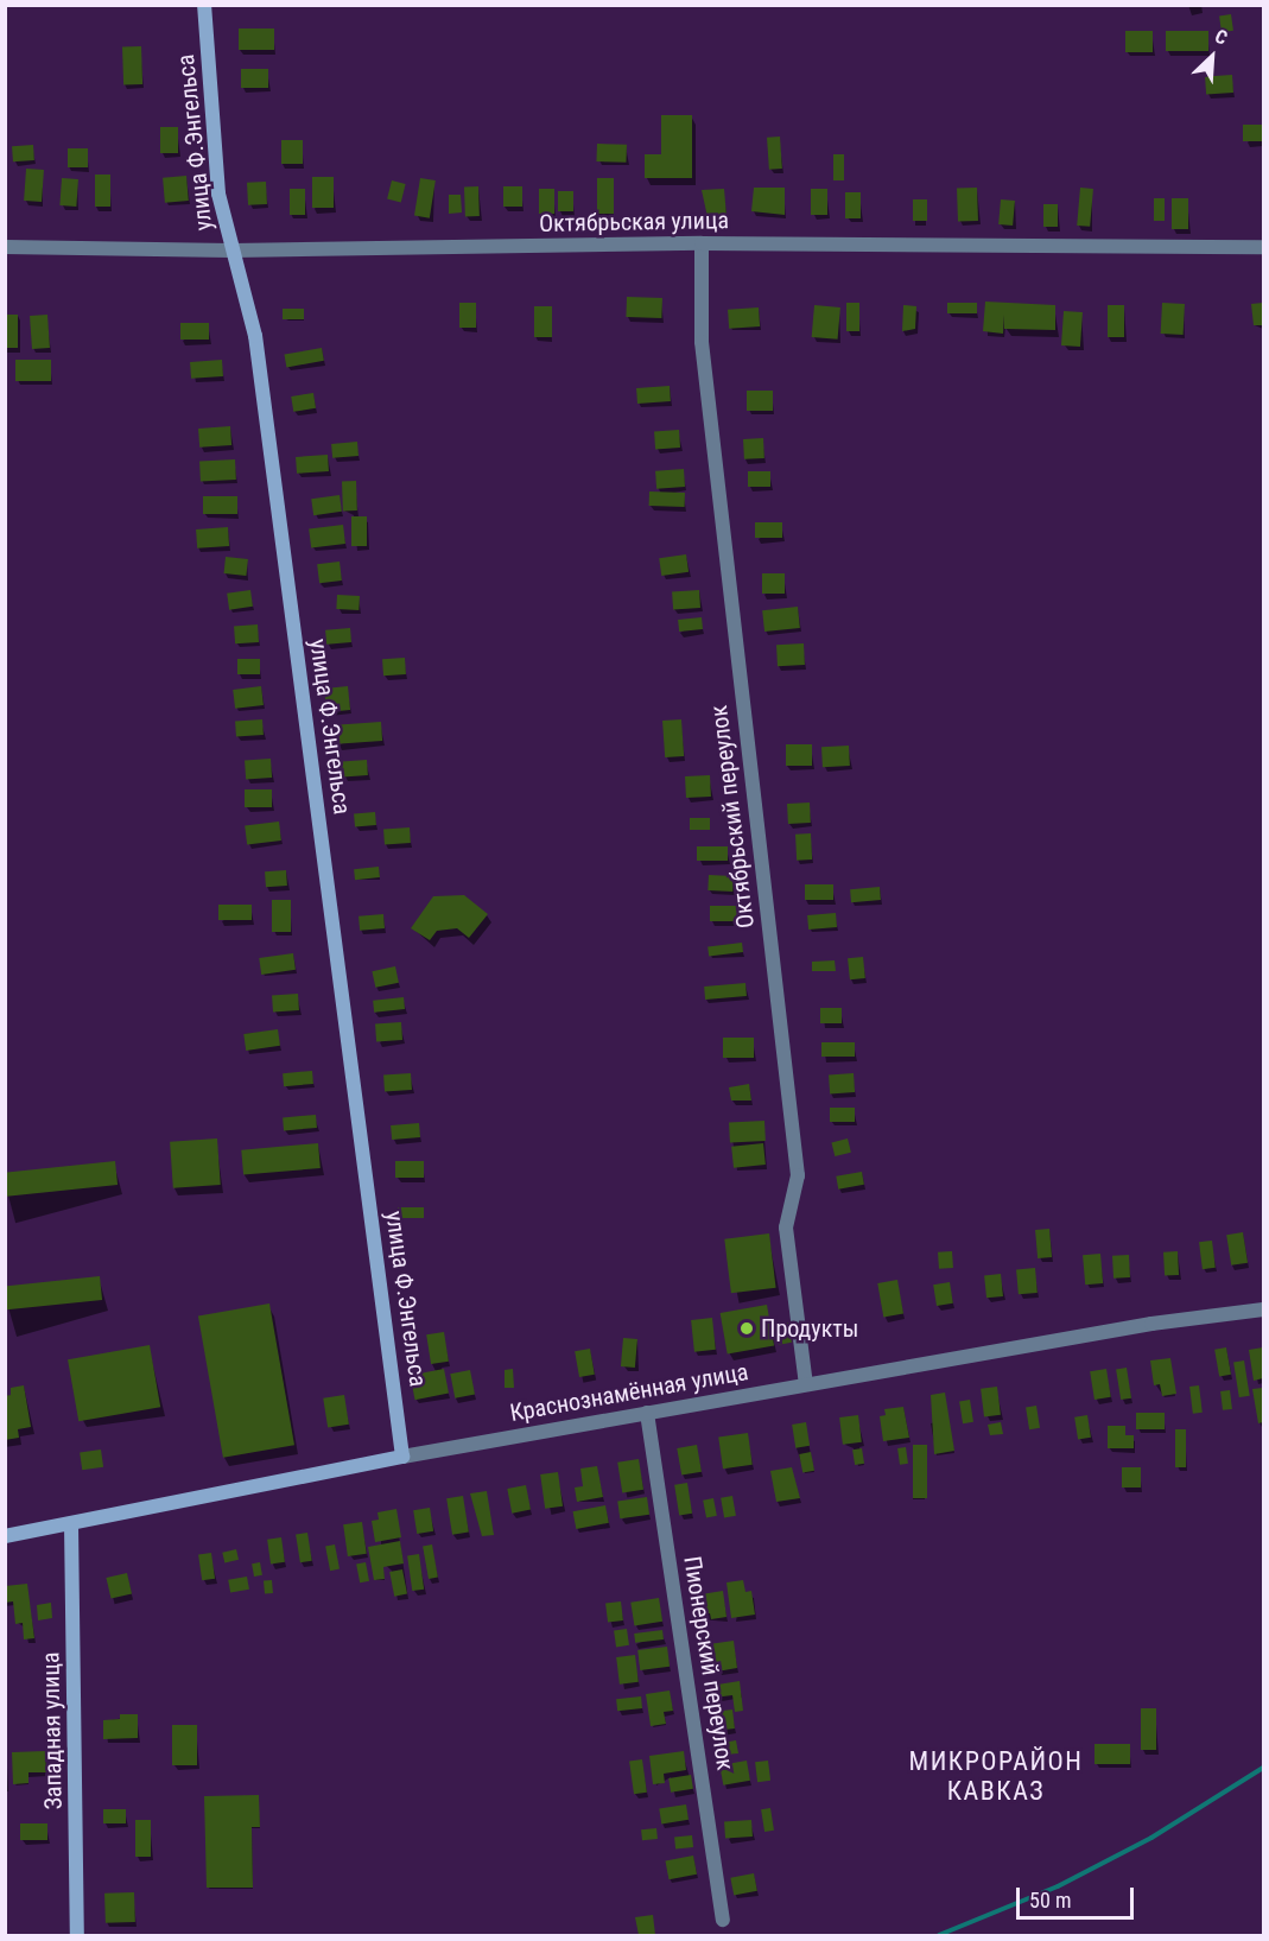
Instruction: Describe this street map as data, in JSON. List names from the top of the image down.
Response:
{
  "streets": {
    "main road": ["улица Ф.Энгельса", "Краснознамённая улица", "Западная улица"],
    "street": ["Октябрьская улица", "Октябрьский переулок", "Пионерский переулок"]
  },
  "crossings": [
    ["улица Ф.Энгельса", "Октябрьская улица"],
    ["улица Ф.Энгельса", "Краснознамённая улица"],
    ["Октябрьская улица", "Октябрьский переулок"],
    ["Октябрьский переулок", "Краснознамённая улица"],
    ["Краснознамённая улица", "Пионерский переулок"],
    ["Краснознамённая улица", "Западная улица"]
  ],
  "districts": ["МИКРОРАЙОН КАВКАЗ"],
  "places": ["Продукты"],
  "scale_bar": "50 m",
  "north": "top right"
}
